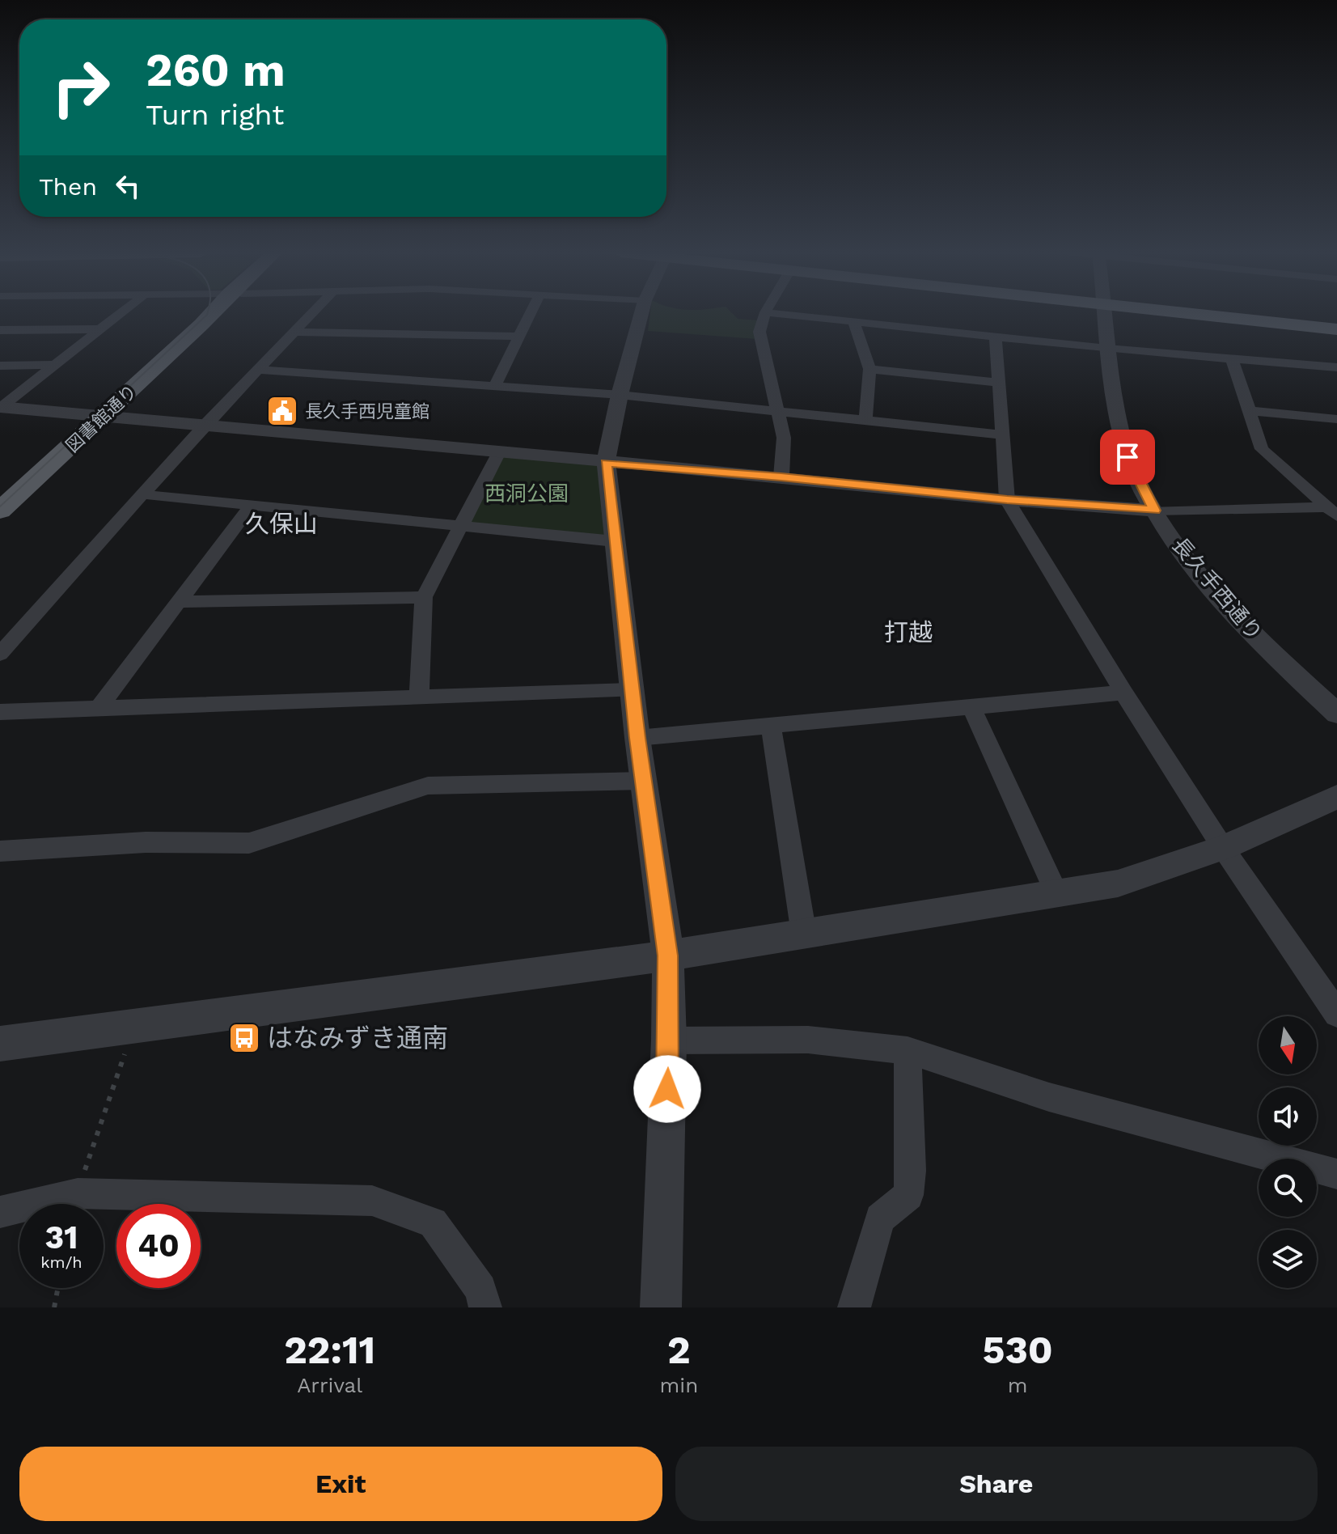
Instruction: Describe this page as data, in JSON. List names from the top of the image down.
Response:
{
  "streets": {
    "main road": ["図書館通り"],
    "street": ["長久手西通り"]
  },
  "districts": ["久保山", "打越"],
  "parks": ["西洞公園"],
  "places": {
    "public building": ["長久手西児童館"],
    "bus stop": ["はなみずき通南"]
  },
  "north": "bottom",
  "page": {
    "turn": ["260 m", "Turn right"],
    "then": "Then",
    "speed": "31 km/h",
    "limit": "40",
    "eta": [
      "22:11",
      "Arrival",
      "2",
      "min",
      "530",
      "m"
    ],
    "buttons": ["Exit", "Share"]
  }
}
